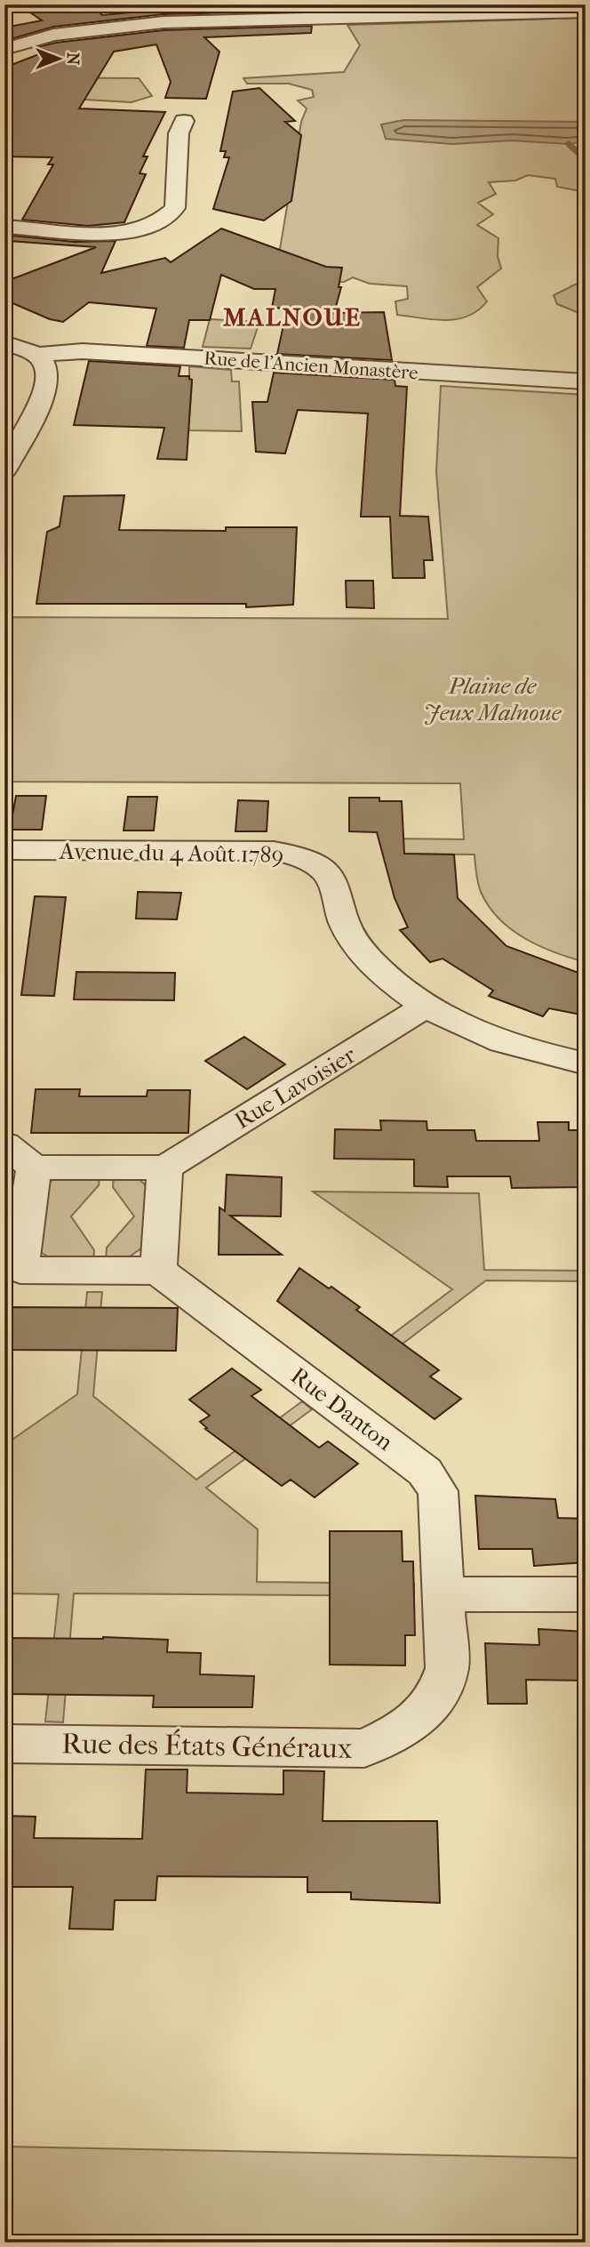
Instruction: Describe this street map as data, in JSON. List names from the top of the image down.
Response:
{
  "streets": {
    "street": [
      "Rue de l'Ancien Monastère",
      "Avenue du 4 Août 1789",
      "Rue Lavoisier",
      "Rue Danton",
      "Rue des États Généraux"
    ]
  },
  "crossings": [
    ["Avenue du 4 Août 1789", "Rue Lavoisier"],
    ["Rue Danton", "Rue des États Généraux"]
  ],
  "districts": ["MALNOUE"],
  "parks": ["Plaine de Jeux Malnoue"],
  "north": "right"
}
